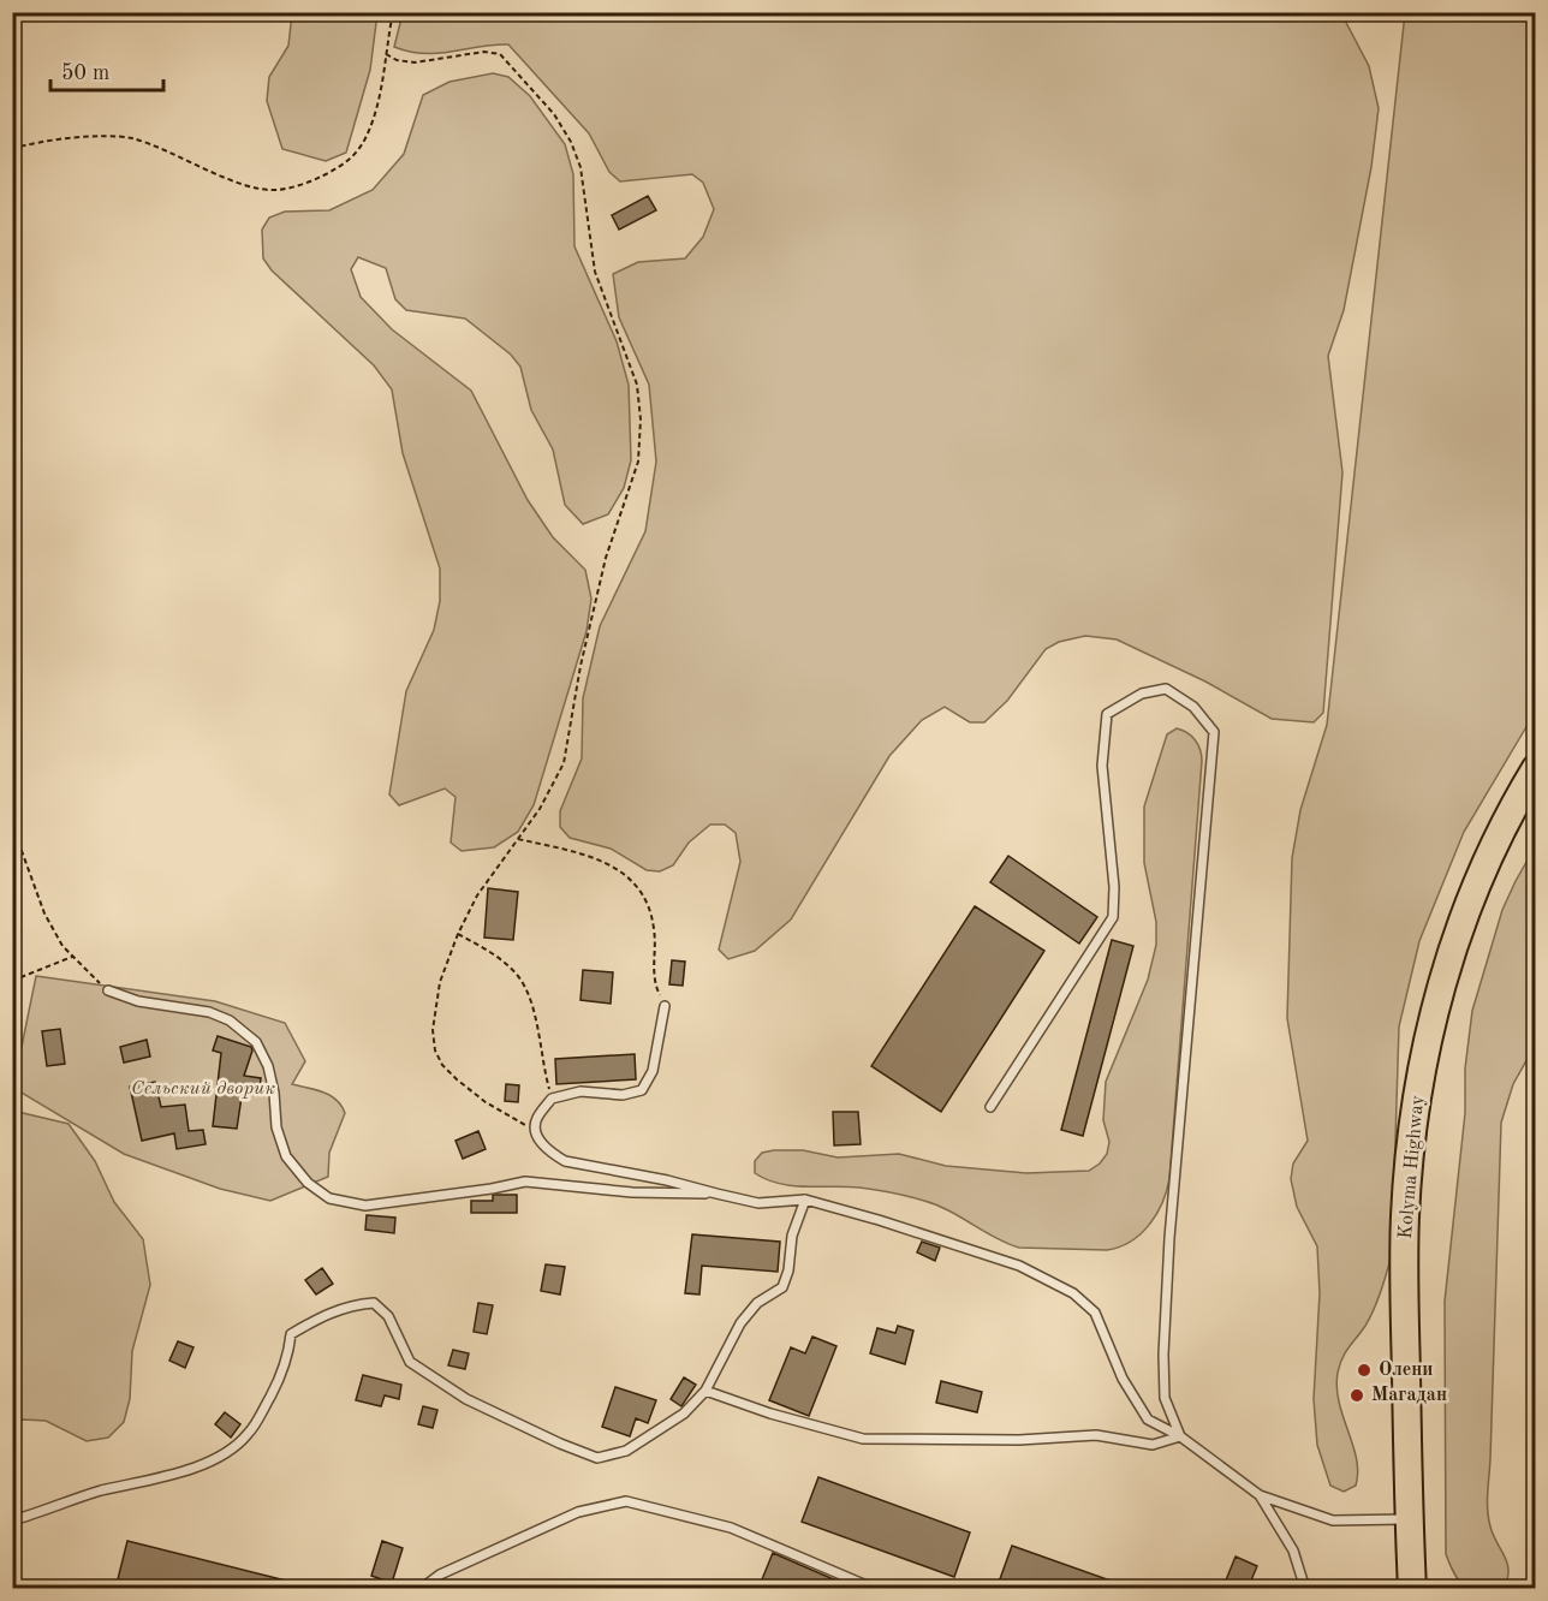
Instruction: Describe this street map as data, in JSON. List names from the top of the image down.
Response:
{
  "streets": {
    "highway": ["Kolyma Highway"]
  },
  "parks": ["Сельский дворик"],
  "places": ["Олени", "Магадан"],
  "scale_bar": "50 m"
}
